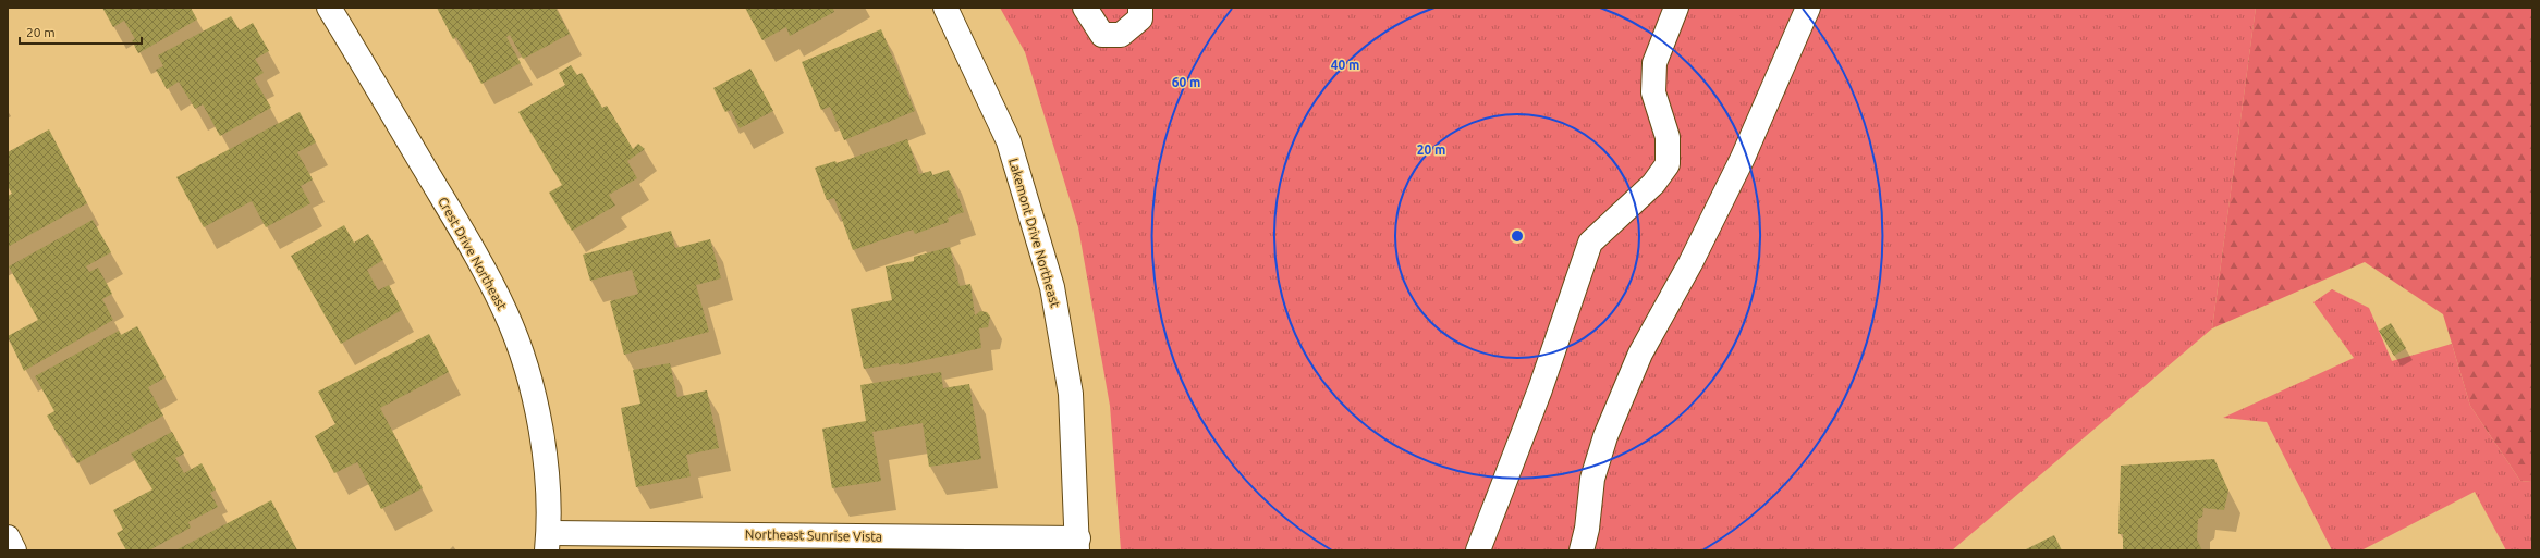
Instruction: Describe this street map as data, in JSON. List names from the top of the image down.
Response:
{
  "streets": {
    "street": ["Lakemont Drive Northeast", "Crest Drive Northeast", "Northeast Sunrise Vista"]
  },
  "crossings": [
    ["Lakemont Drive Northeast", "Northeast Sunrise Vista"],
    ["Crest Drive Northeast", "Northeast Sunrise Vista"]
  ],
  "scale_bar": "20 m",
  "rings": ["40 m", "60 m", "20 m"]
}
